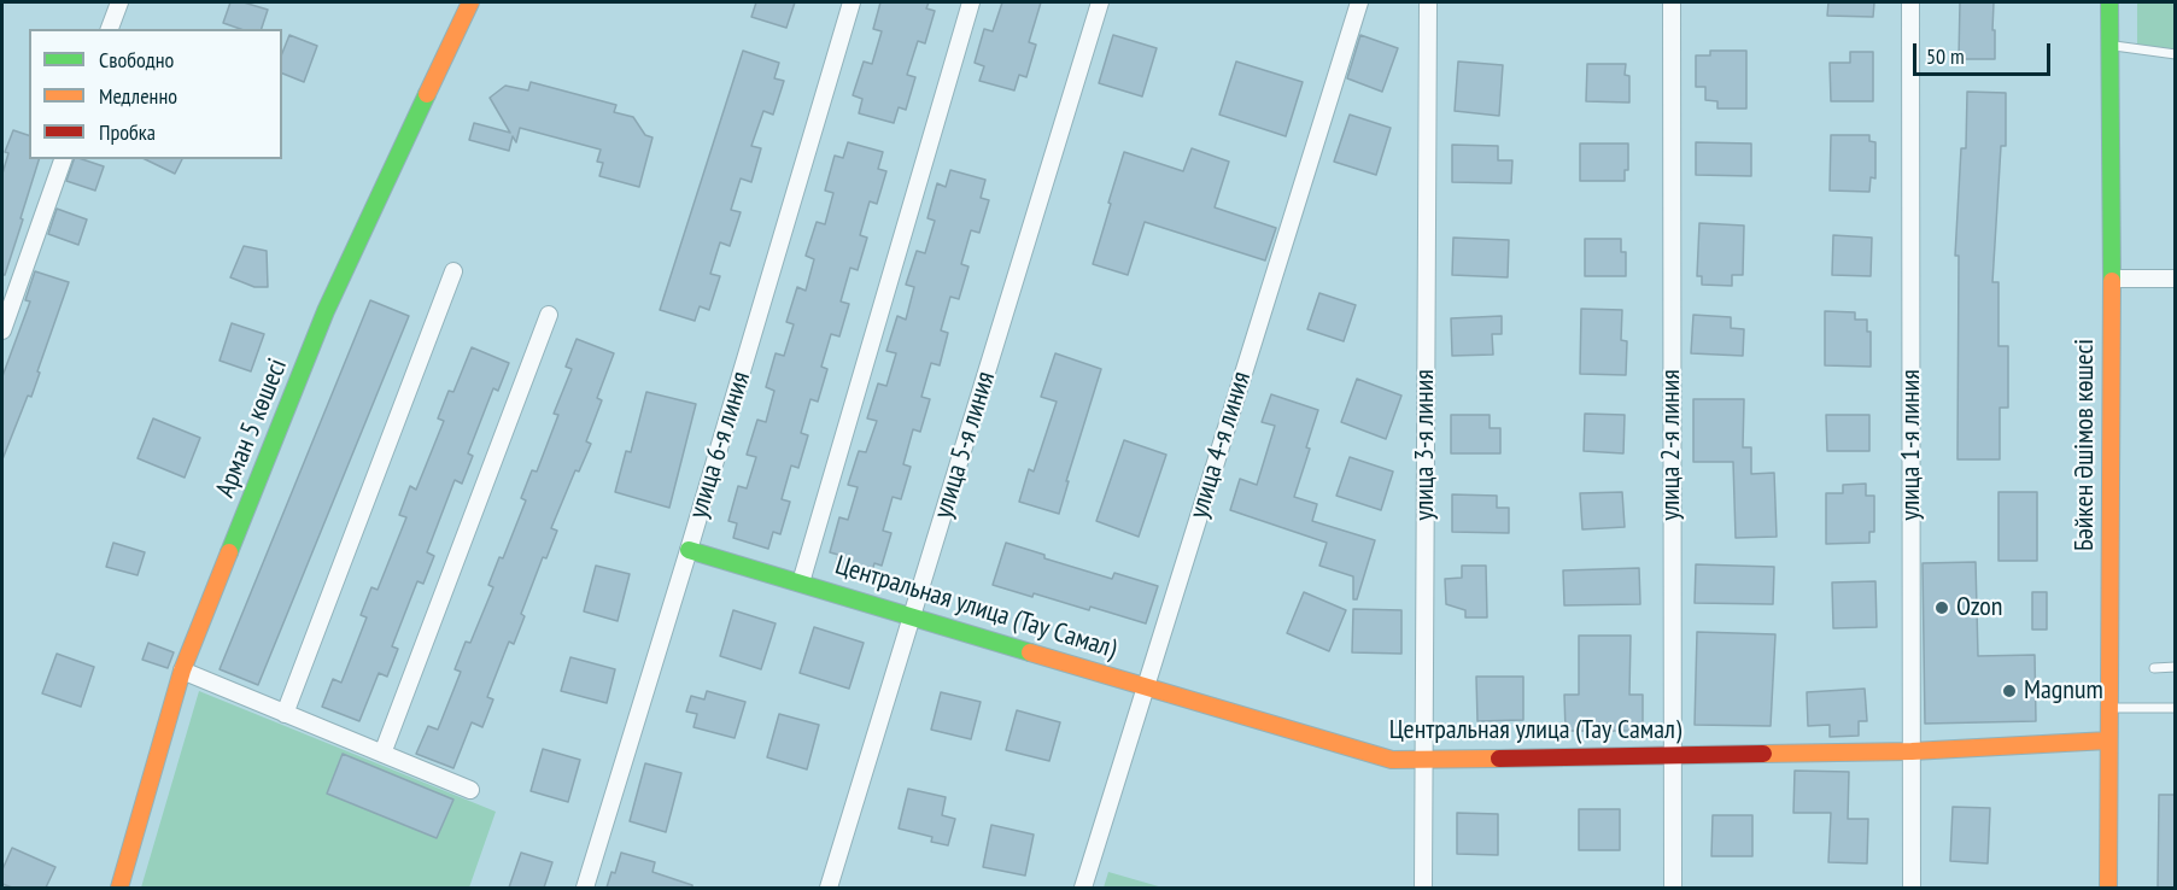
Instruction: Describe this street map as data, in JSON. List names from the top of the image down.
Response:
{
  "streets": {
    "street": [
      "Арман 5 көшесі",
      "улица 6-я линия",
      "улица 5-я линия",
      "улица 4-я линия",
      "улица 3-я линия",
      "улица 2-я линия",
      "улица 1-я линия",
      "Бәйкен Әшімов көшесі",
      "Центральная улица (Тау Самал)"
    ]
  },
  "crossings": [
    ["улица 6-я линия", "Центральная улица (Тау Самал)"],
    ["улица 5-я линия", "Центральная улица (Тау Самал)"],
    ["улица 4-я линия", "Центральная улица (Тау Самал)"],
    ["улица 3-я линия", "Центральная улица (Тау Самал)"],
    ["улица 2-я линия", "Центральная улица (Тау Самал)"],
    ["улица 1-я линия", "Центральная улица (Тау Самал)"],
    ["Бәйкен Әшімов көшесі", "Центральная улица (Тау Самал)"]
  ],
  "places": ["Ozon", "Magnum"],
  "legend": ["Свободно", "Медленно", "Пробка"],
  "scale_bar": "50 m"
}
